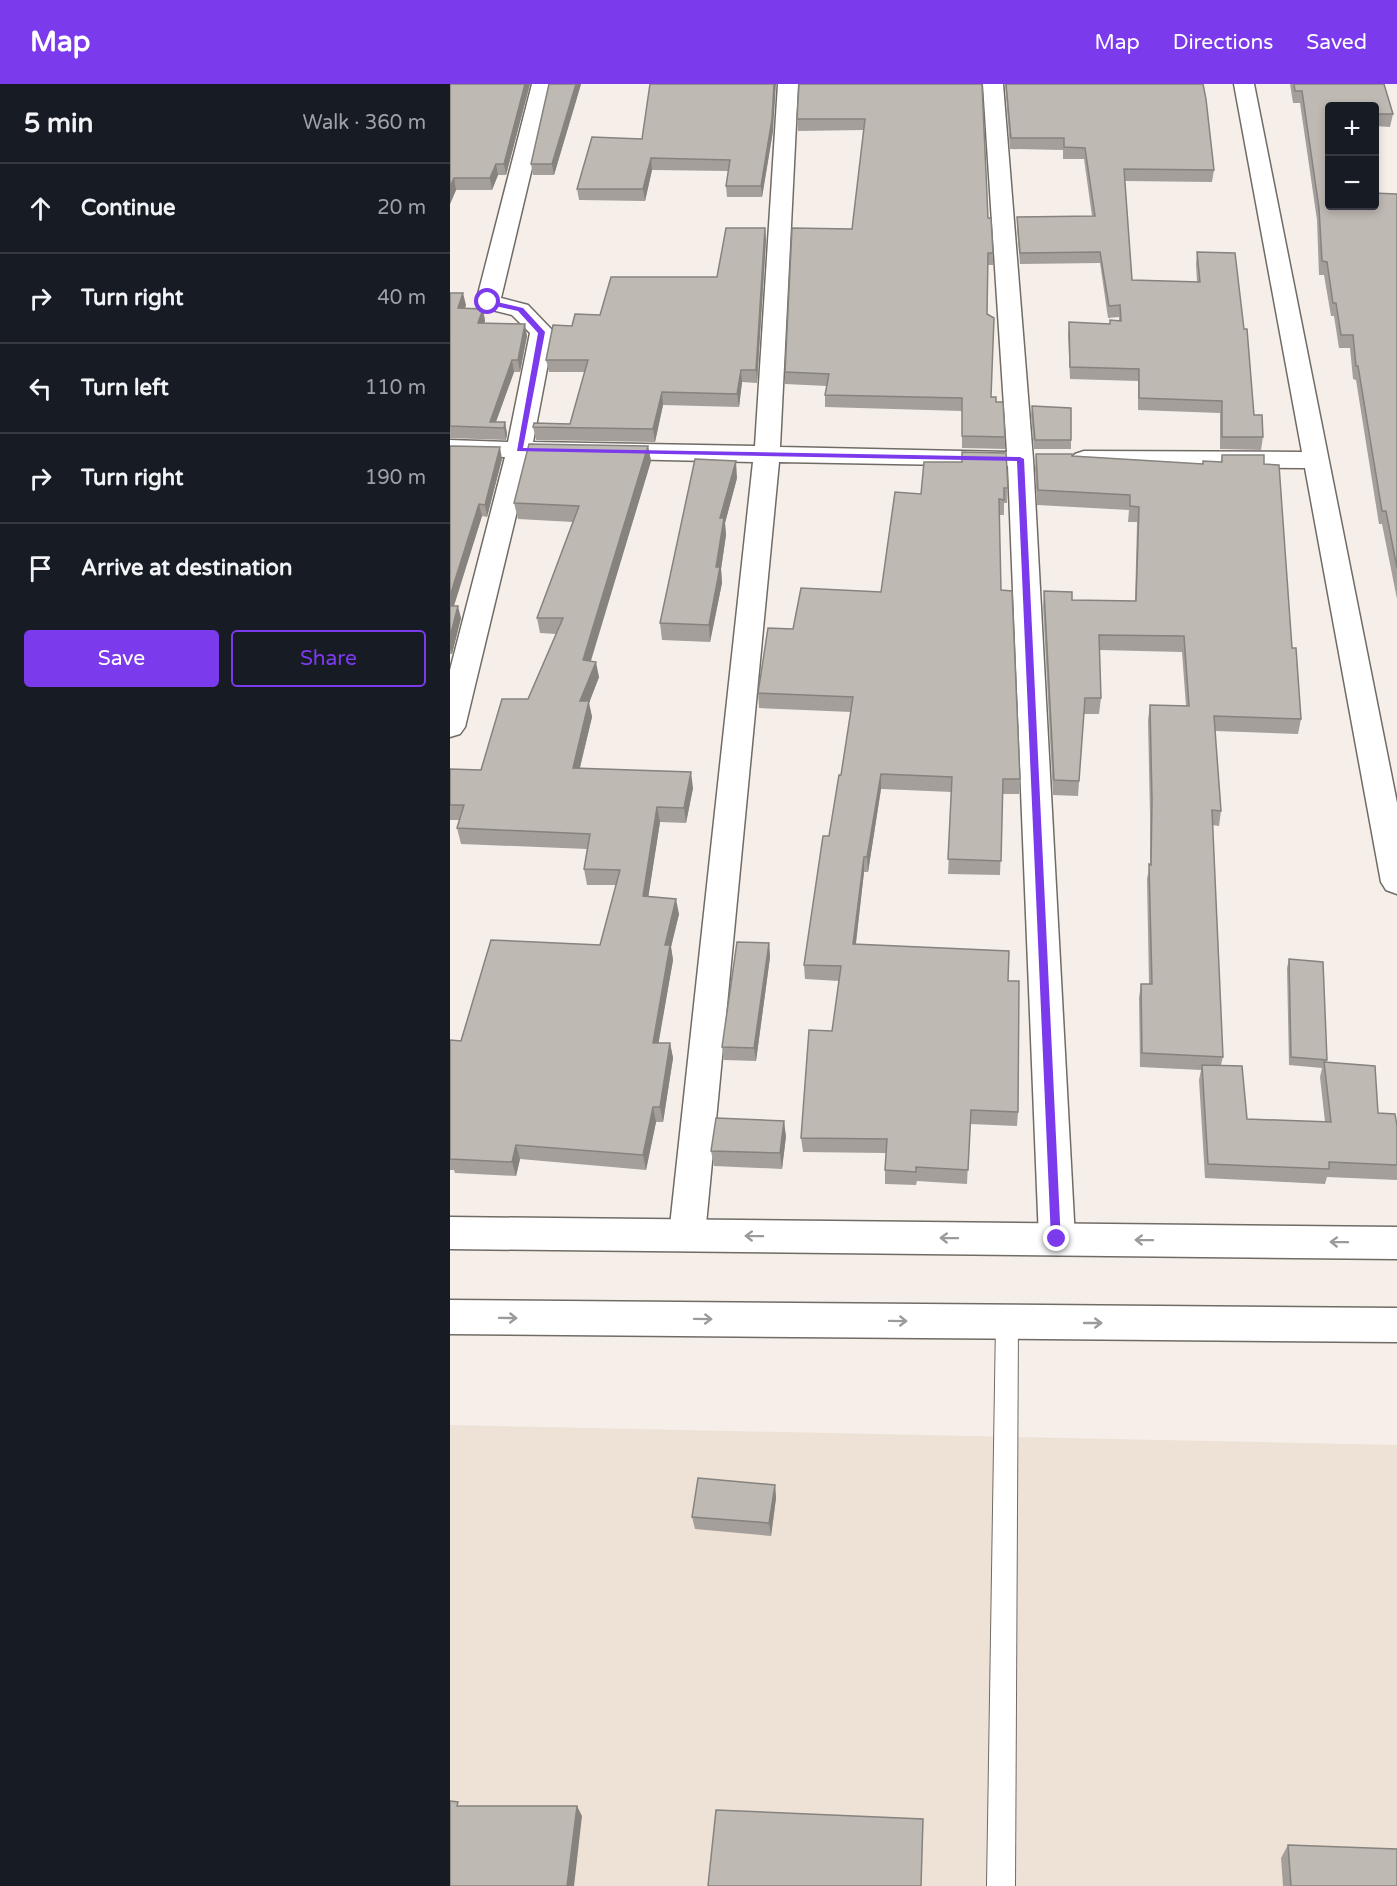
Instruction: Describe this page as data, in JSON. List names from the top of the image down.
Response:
{
  "page": {
    "header": "Map",
    "nav": ["Map", "Directions", "Saved"],
    "heading": ["5 min", "Walk · 360 m"],
    "map_buttons": ["+", "−"],
    "list": [
      ["Continue", "20 m"],
      ["Turn right", "40 m"],
      ["Turn left", "110 m"],
      ["Turn right", "190 m"],
      "Arrive at destination"
    ],
    "buttons": ["Save", "Share"]
  }
}
